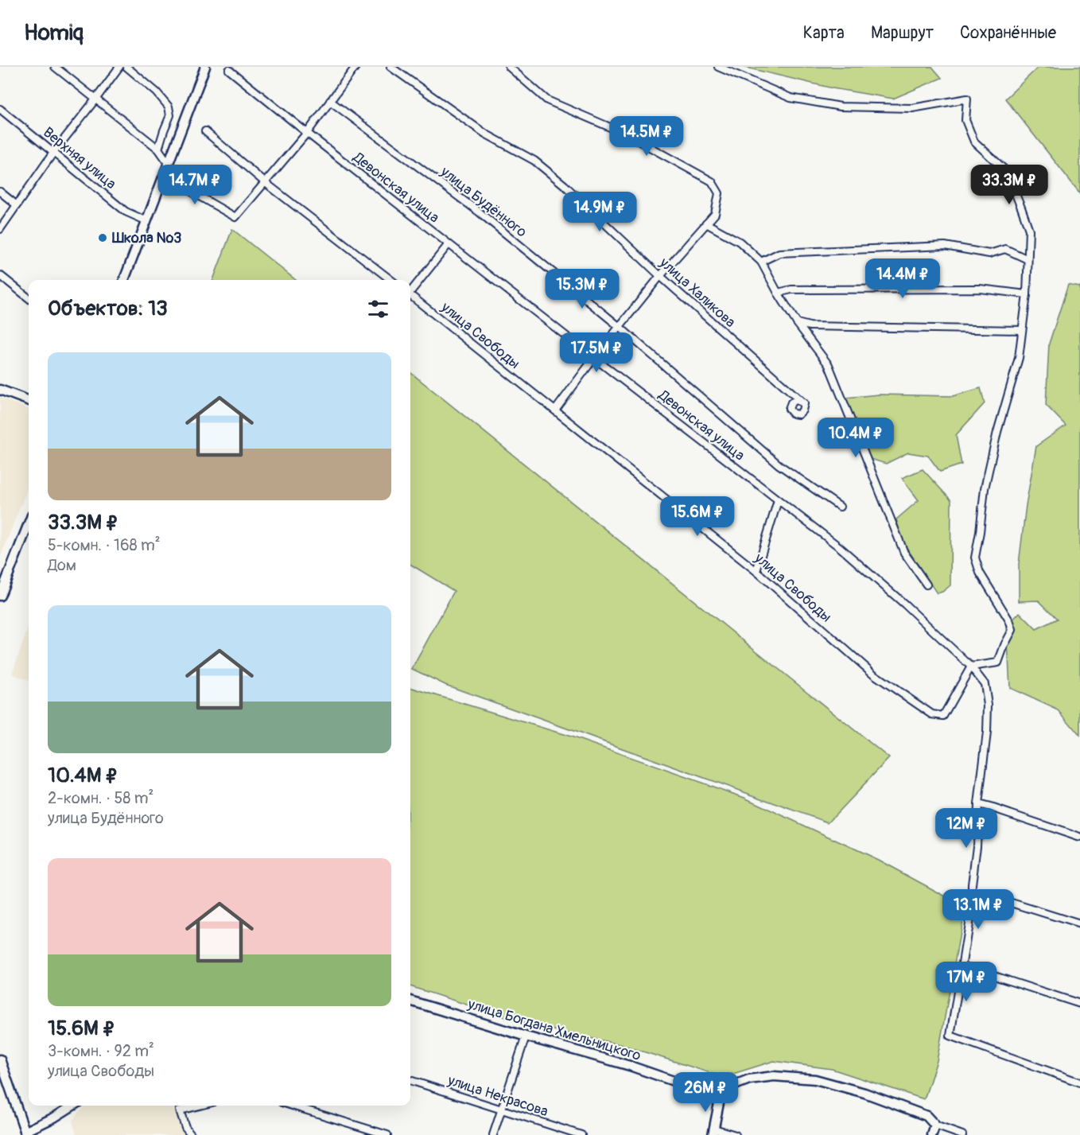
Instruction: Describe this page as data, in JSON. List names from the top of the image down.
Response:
{
  "streets": {
    "street": [
      "Верхняя улица",
      "Девонская улица",
      "улица Будённого",
      "улица Халикова",
      "улица Свободы",
      "улица Богдана Хмельницкого",
      "улица Некрасова"
    ]
  },
  "crossings": [
    ["Девонская улица", "улица Свободы"]
  ],
  "places": ["Школа №3"],
  "page": {
    "header": "Homiq",
    "nav": ["Карта", "Маршрут", "Сохранённые"],
    "price": [
      "14.5M ₽",
      "14.7M ₽",
      "33.3M ₽",
      "14.9M ₽",
      "14.4M ₽",
      "15.3M ₽",
      "17.5M ₽",
      "10.4M ₽",
      "15.6M ₽",
      "12M ₽",
      "13.1M ₽",
      "17M ₽",
      "26M ₽"
    ],
    "heading": "Объектов: 13",
    "list": [
      {
        "name": "33.3M ₽",
        "note": "5-комн. · 168 m² · Дом"
      },
      {
        "name": "10.4M ₽",
        "note": "2-комн. · 58 m² · улица Будённого"
      },
      {
        "name": "15.6M ₽",
        "note": "3-комн. · 92 m² · улица Свободы"
      }
    ]
  }
}
